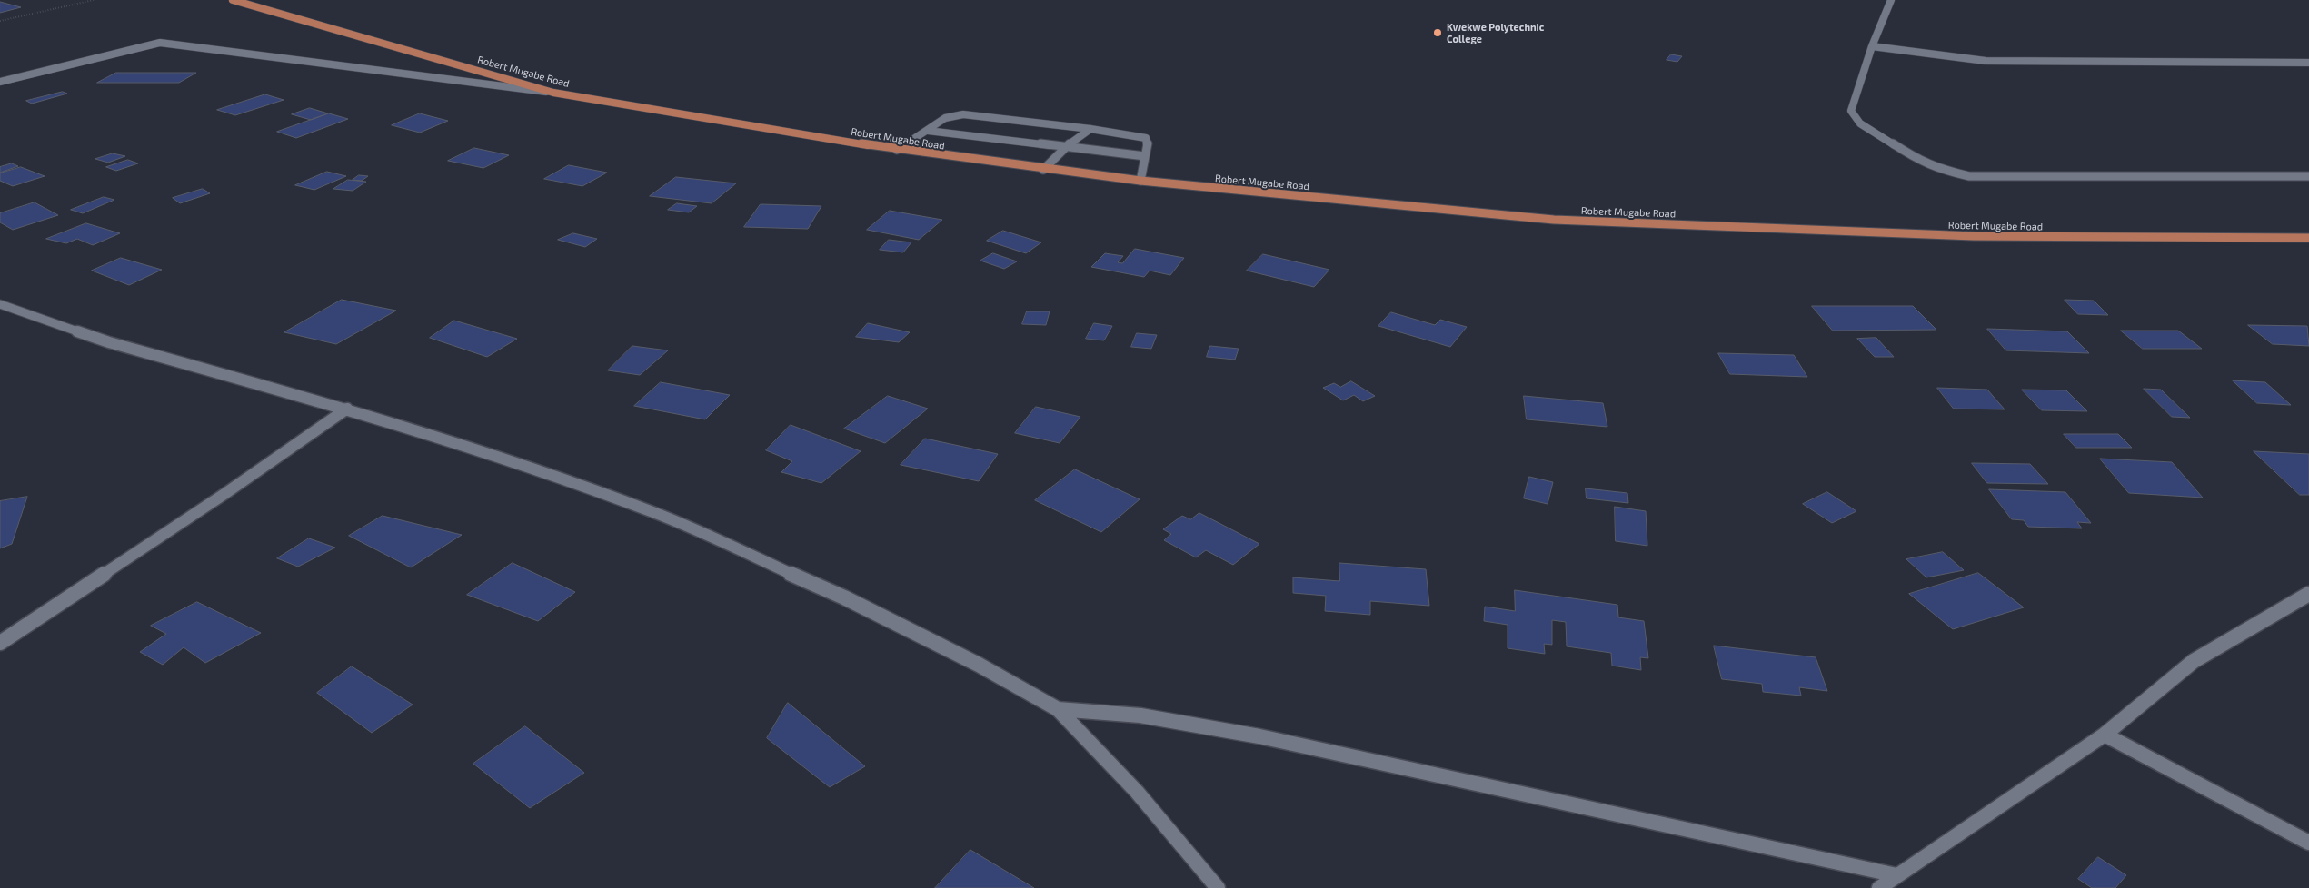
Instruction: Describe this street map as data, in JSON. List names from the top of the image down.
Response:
{
  "streets": {
    "main road": ["Robert Mugabe Road"]
  },
  "places": ["Kwekwe Polytechnic College"]
}
